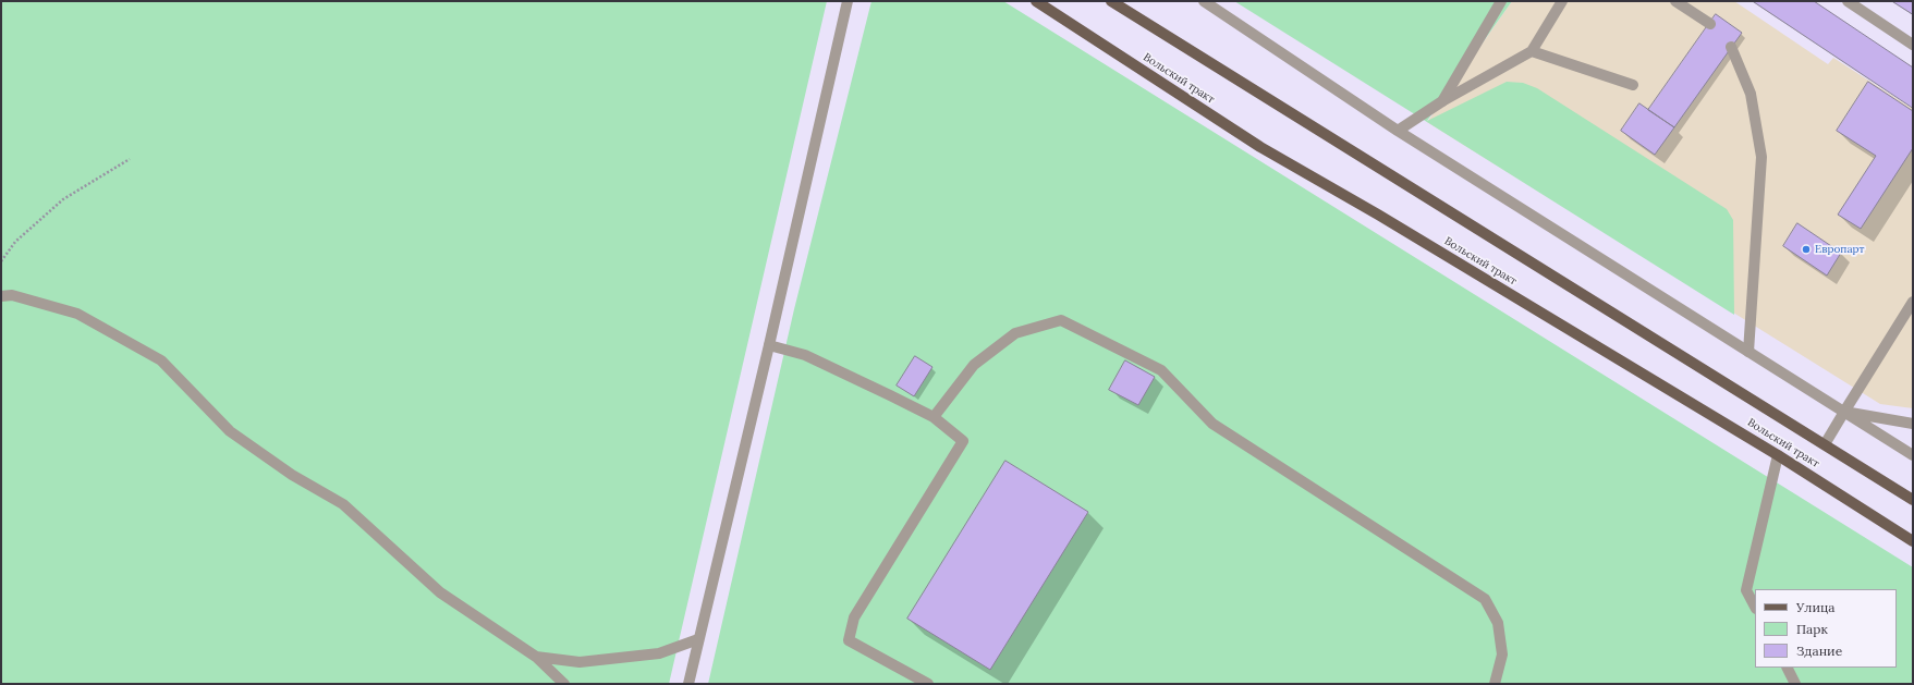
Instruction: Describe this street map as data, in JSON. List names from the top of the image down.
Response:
{
  "streets": {
    "main road": ["Вольский тракт"]
  },
  "places": ["Европарт"],
  "legend": ["Улица", "Парк", "Здание"]
}
